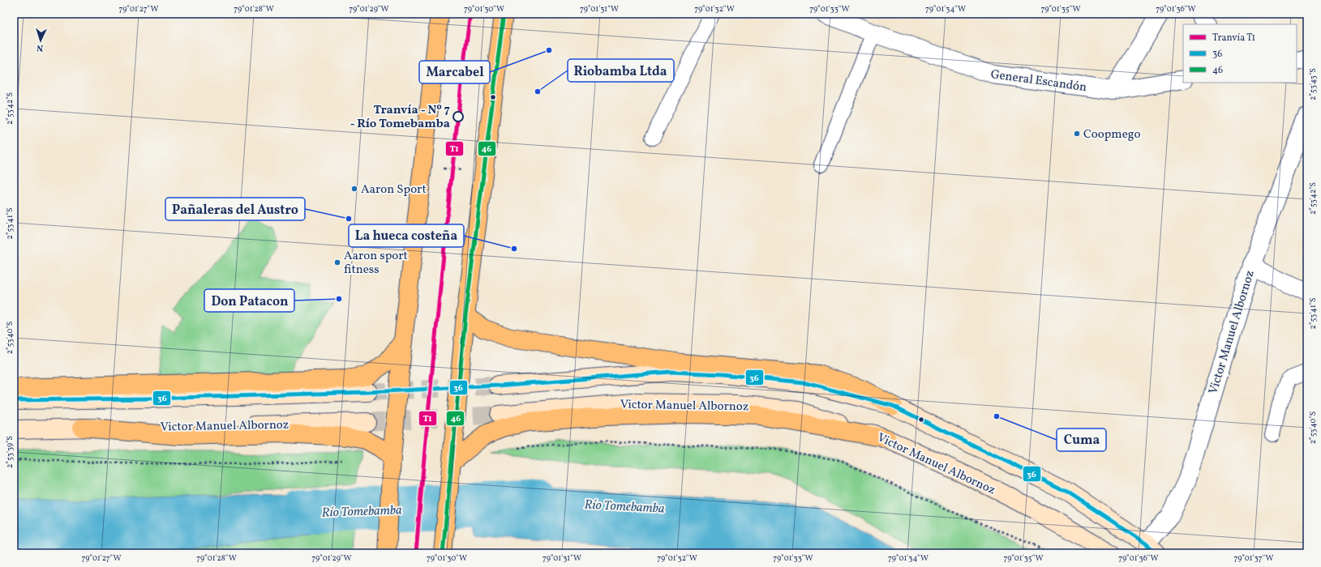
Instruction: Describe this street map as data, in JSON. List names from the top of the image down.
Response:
{
  "streets": {
    "main road": ["Victor Manuel Albornoz"],
    "street": ["General Escandón"]
  },
  "water": ["Río Tomebamba"],
  "places": [
    "Marcabel",
    "Riobamba Ltda",
    "Tranvía - Nº 7 - Río Tomebamba",
    "Coopmego",
    "Aaron Sport",
    "Pañaleras del Austro",
    "La hueca costeña",
    "Aaron sport fitness",
    "Don Patacon",
    "Cuma"
  ],
  "lines": ["tram line T1", "transit line 46", "transit line 36"],
  "legend": ["Tranvía T1", "36", "46"],
  "north": "bottom",
  "coordinates": [
    "79°01'27\"W",
    "79°01'28\"W",
    "79°01'29\"W",
    "79°01'30\"W",
    "79°01'31\"W",
    "79°01'32\"W",
    "79°01'33\"W",
    "79°01'34\"W",
    "79°01'35\"W",
    "79°01'36\"W",
    "2°53'43\"S",
    "2°53'42\"S",
    "2°53'41\"S",
    "2°53'40\"S",
    "2°53'39\"S",
    "79°01'37\"W"
  ]
}
